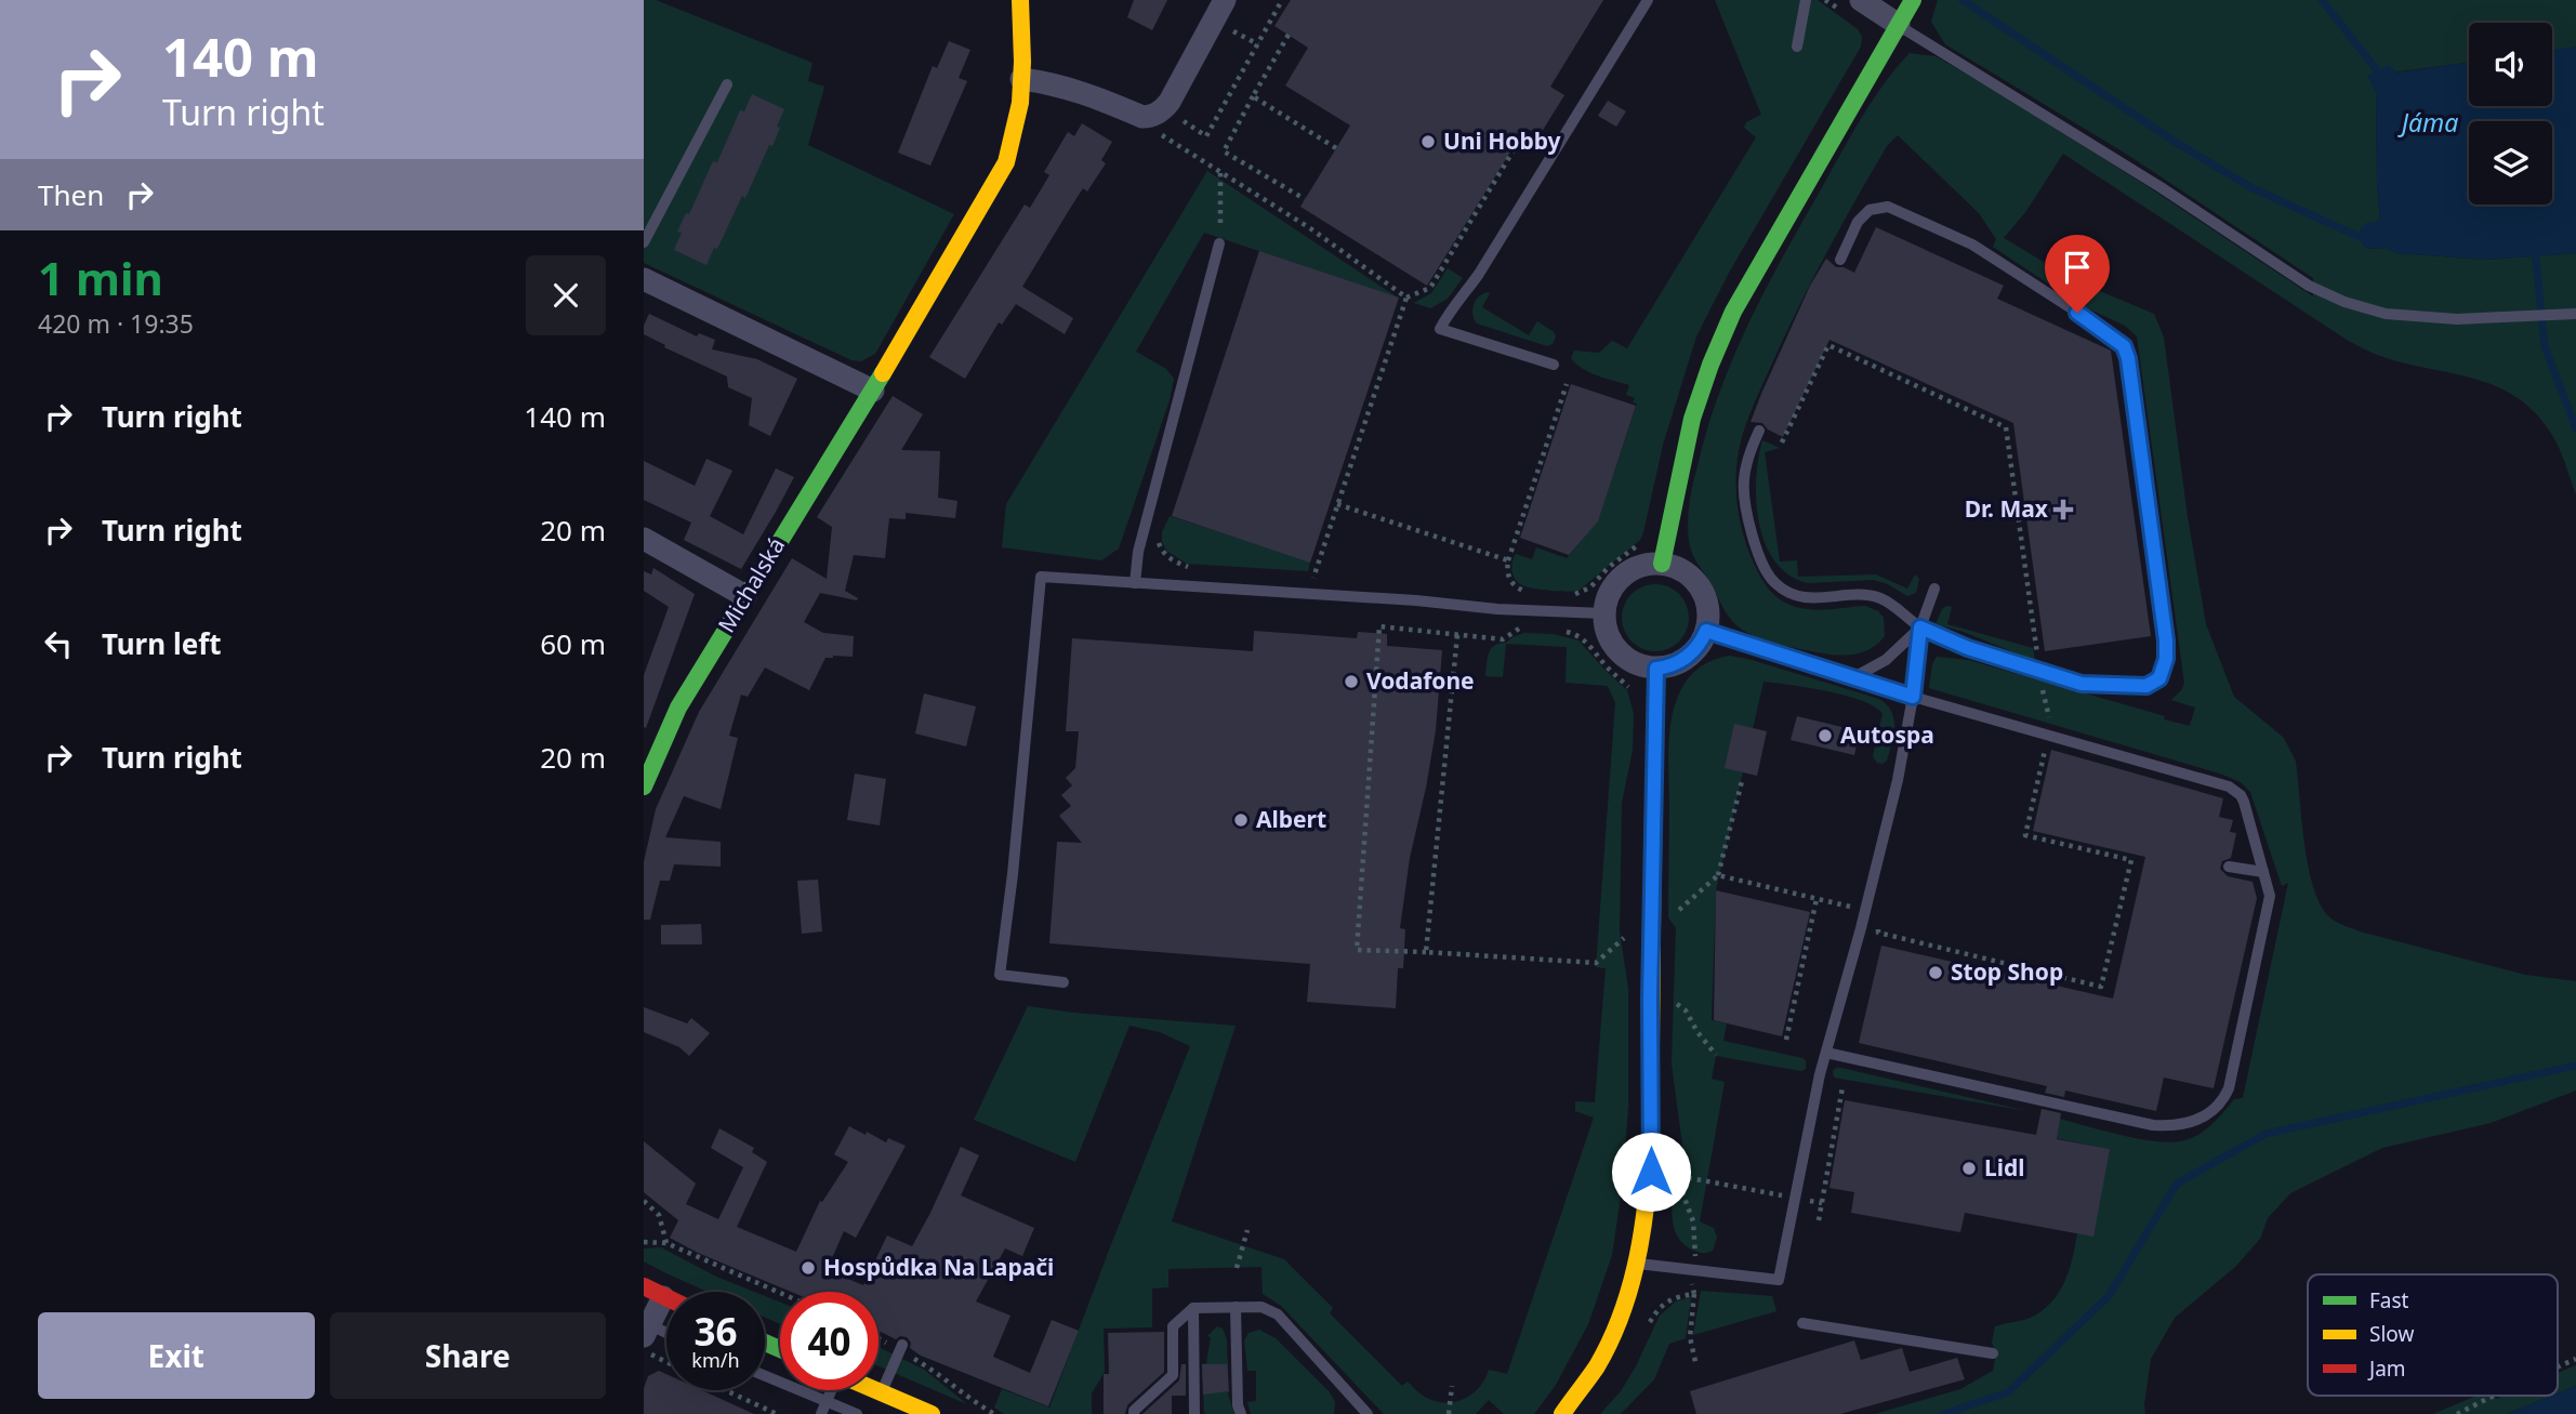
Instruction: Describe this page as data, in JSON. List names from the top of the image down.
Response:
{
  "streets": {
    "street": ["Michalská"]
  },
  "water": ["Jáma"],
  "places": {
    "other": [
      "Uni Hobby",
      "Vodafone",
      "Autospa",
      "Albert",
      "Stop Shop",
      "Lidl",
      "Hospůdka Na Lapači"
    ],
    "health": ["Dr. Max"]
  },
  "legend": ["Fast", "Slow", "Jam"],
  "page": {
    "turn": ["140 m", "Turn right"],
    "then": "Then",
    "heading": ["1 min", "420 m · 19:35"],
    "list": [
      {
        "name": "Turn right",
        "value": "140 m"
      },
      {
        "name": "Turn right",
        "value": "20 m"
      },
      {
        "name": "Turn left",
        "value": "60 m"
      },
      {
        "name": "Turn right",
        "value": "20 m"
      }
    ],
    "speed": "36 km/h",
    "limit": "40",
    "buttons": ["Exit", "Share"]
  }
}
